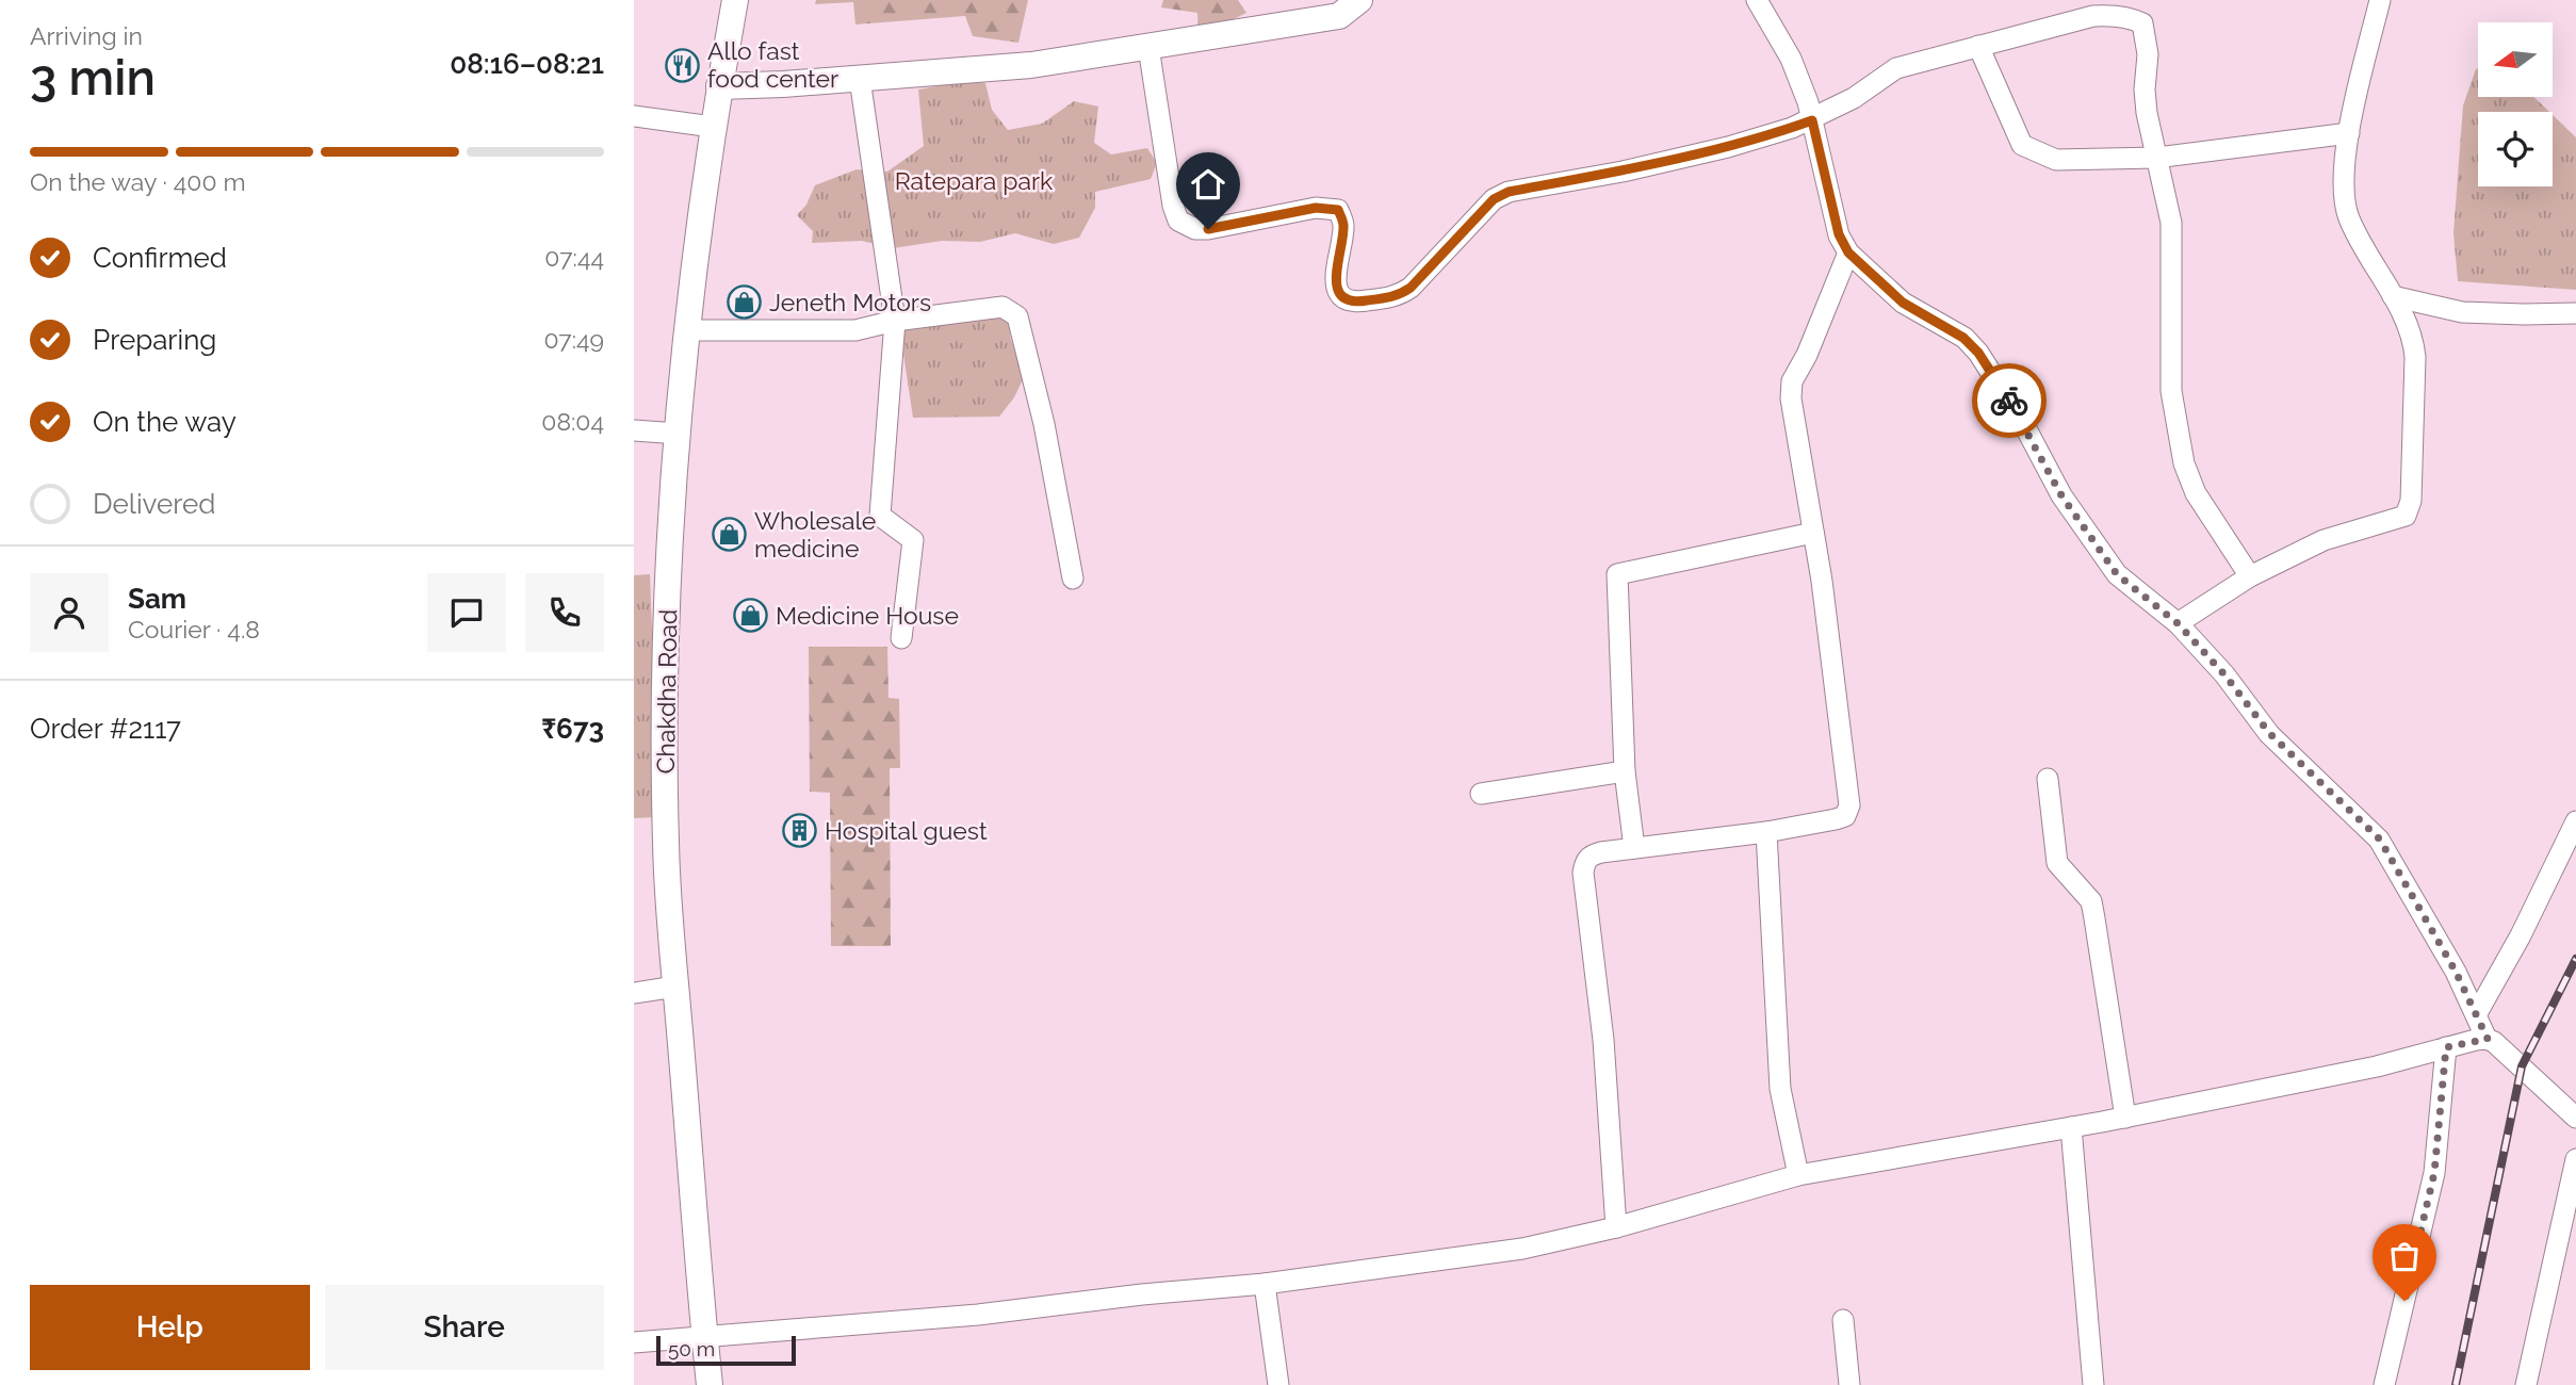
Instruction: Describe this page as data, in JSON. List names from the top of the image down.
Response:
{
  "streets": {
    "main road": ["Chakdha Road"]
  },
  "parks": ["Ratepara park"],
  "places": {
    "restaurant": ["Allo fast food center"],
    "shop": ["Jeneth Motors", "Wholesale medicine", "Medicine House"],
    "building": ["Hospital guest"]
  },
  "scale_bar": "50 m",
  "north": "left",
  "page": {
    "heading": ["3 min", "Arriving in", "08:16–08:21"],
    "panel": [
      "Sam",
      "Courier · 4.8",
      "Order #2117",
      "₹673"
    ],
    "bar": "On the way · 400 m",
    "list": [
      ["Confirmed", "07:44"],
      ["Preparing", "07:49"],
      ["On the way", "08:04"],
      "Delivered"
    ],
    "buttons": ["Help", "Share"],
    "scale": "50 m"
  }
}
